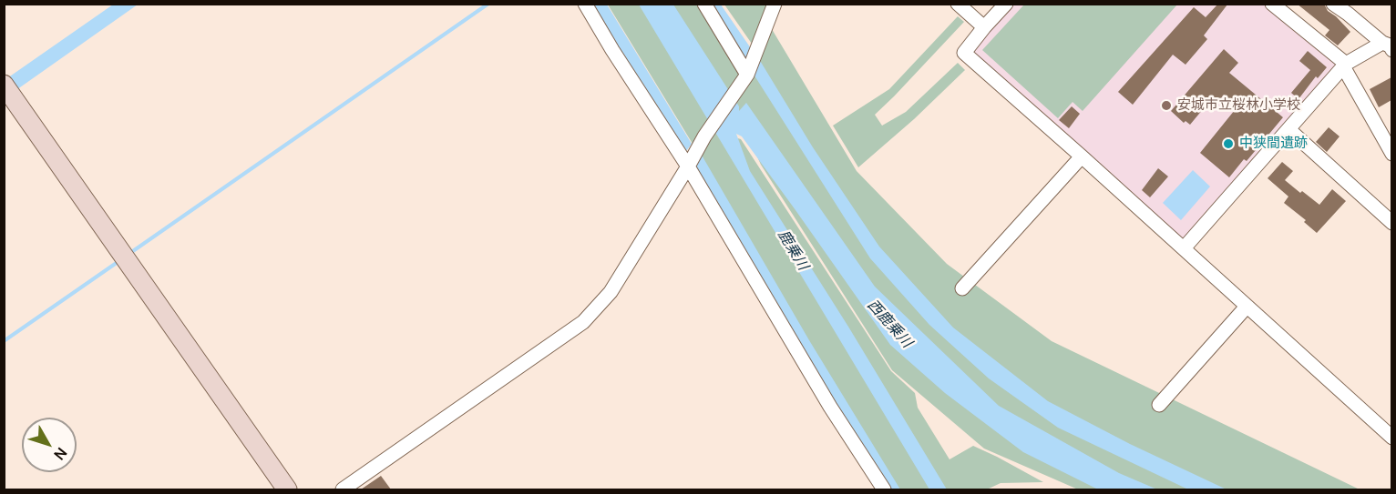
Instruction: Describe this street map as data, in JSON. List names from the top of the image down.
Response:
{
  "water": ["鹿乗川", "西鹿乗川"],
  "places": ["安城市立桜林小学校", "中狭間遺跡"],
  "north": "bottom right"
}
